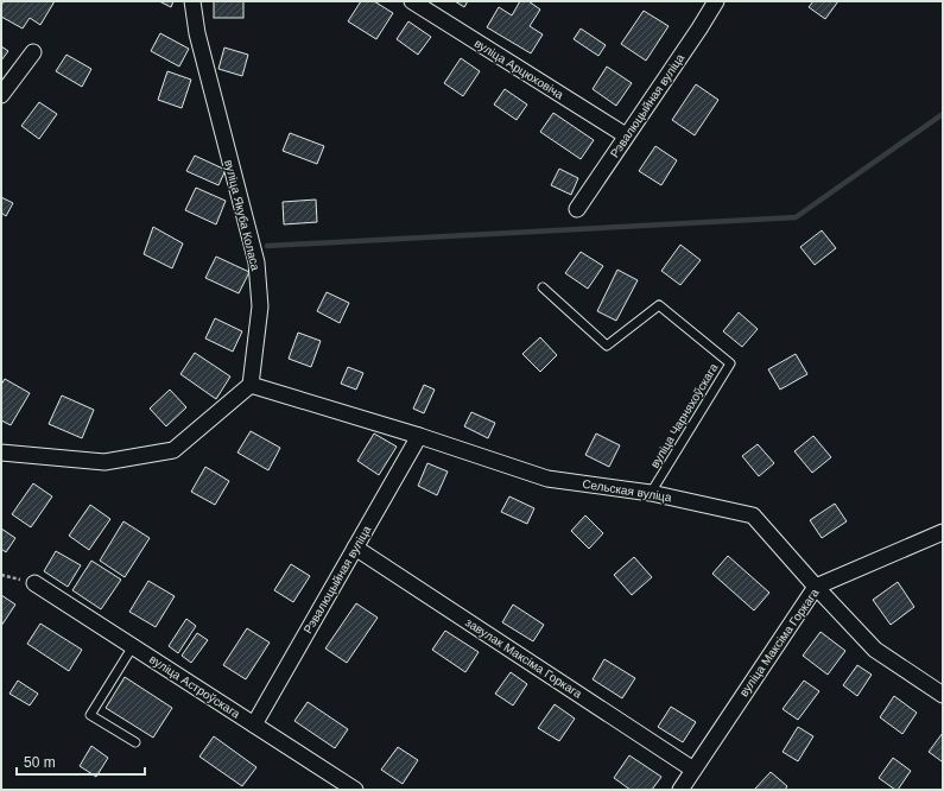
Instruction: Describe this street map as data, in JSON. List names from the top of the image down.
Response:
{
  "streets": {
    "street": [
      "вуліца Арцюховіча",
      "Рэвалюцыйная вуліца",
      "вуліца Якуба Коласа",
      "Сельская вуліца",
      "вуліца Максіма Горкага",
      "завулак Максіма Горкага",
      "вуліца Астроўскага"
    ],
    "lane": ["вуліца Чарняхоўскага"]
  },
  "crossings": [
    ["вуліца Арцюховіча", "Рэвалюцыйная вуліца"],
    ["Рэвалюцыйная вуліца", "Сельская вуліца"],
    ["Рэвалюцыйная вуліца", "завулак Максіма Горкага"],
    ["Рэвалюцыйная вуліца", "вуліца Астроўскага"],
    ["вуліца Якуба Коласа", "Сельская вуліца"],
    ["вуліца Чарняхоўскага", "Сельская вуліца"],
    ["Сельская вуліца", "вуліца Максіма Горкага"],
    ["вуліца Максіма Горкага", "завулак Максіма Горкага"]
  ],
  "scale_bar": "50 m"
}
